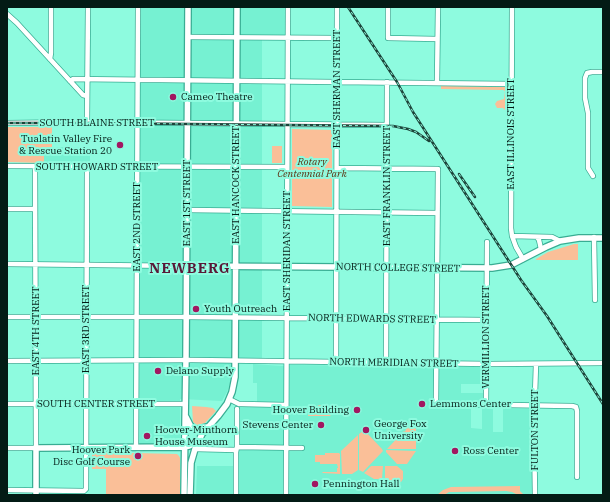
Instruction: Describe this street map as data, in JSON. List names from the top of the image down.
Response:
{
  "streets": {
    "main road": [
      "EAST HANCOCK STREET",
      "EAST 1ST STREET",
      "NORTH COLLEGE STREET",
      "EAST 4TH STREET"
    ],
    "street": [
      "EAST SHERMAN STREET",
      "SOUTH BLAINE STREET",
      "EAST ILLINOIS STREET",
      "SOUTH HOWARD STREET",
      "EAST FRANKLIN STREET",
      "EAST 2ND STREET",
      "EAST SHERIDAN STREET",
      "NORTH EDWARDS STREET",
      "EAST 3RD STREET",
      "VERMILLION STREET",
      "NORTH MERIDIAN STREET",
      "SOUTH CENTER STREET",
      "FULTON STREET"
    ]
  },
  "crossings": [
    ["EAST SHERMAN STREET", "SOUTH BLAINE STREET"],
    ["EAST SHERMAN STREET", "NORTH COLLEGE STREET"],
    ["EAST SHERMAN STREET", "NORTH EDWARDS STREET"],
    ["EAST SHERMAN STREET", "NORTH MERIDIAN STREET"],
    ["SOUTH BLAINE STREET", "EAST HANCOCK STREET"],
    ["SOUTH BLAINE STREET", "EAST FRANKLIN STREET"],
    ["SOUTH BLAINE STREET", "EAST 1ST STREET"],
    ["SOUTH BLAINE STREET", "EAST 2ND STREET"],
    ["SOUTH BLAINE STREET", "EAST SHERIDAN STREET"],
    ["EAST ILLINOIS STREET", "NORTH COLLEGE STREET"],
    ["SOUTH HOWARD STREET", "EAST HANCOCK STREET"],
    ["SOUTH HOWARD STREET", "EAST 1ST STREET"],
    ["SOUTH HOWARD STREET", "EAST 2ND STREET"],
    ["SOUTH HOWARD STREET", "EAST SHERIDAN STREET"],
    ["SOUTH HOWARD STREET", "EAST 3RD STREET"],
    ["SOUTH HOWARD STREET", "EAST 4TH STREET"],
    ["EAST HANCOCK STREET", "NORTH COLLEGE STREET"],
    ["EAST HANCOCK STREET", "NORTH EDWARDS STREET"],
    ["EAST HANCOCK STREET", "NORTH MERIDIAN STREET"],
    ["EAST FRANKLIN STREET", "NORTH COLLEGE STREET"],
    ["EAST FRANKLIN STREET", "NORTH EDWARDS STREET"],
    ["EAST FRANKLIN STREET", "NORTH MERIDIAN STREET"],
    ["EAST 1ST STREET", "NORTH COLLEGE STREET"],
    ["EAST 1ST STREET", "NORTH EDWARDS STREET"],
    ["EAST 1ST STREET", "NORTH MERIDIAN STREET"],
    ["EAST 1ST STREET", "SOUTH CENTER STREET"],
    ["EAST 2ND STREET", "NORTH EDWARDS STREET"],
    ["EAST 2ND STREET", "NORTH MERIDIAN STREET"],
    ["EAST 2ND STREET", "SOUTH CENTER STREET"],
    ["EAST SHERIDAN STREET", "NORTH COLLEGE STREET"],
    ["EAST SHERIDAN STREET", "NORTH EDWARDS STREET"],
    ["EAST SHERIDAN STREET", "NORTH MERIDIAN STREET"],
    ["NORTH COLLEGE STREET", "VERMILLION STREET"],
    ["NORTH EDWARDS STREET", "EAST 3RD STREET"],
    ["NORTH EDWARDS STREET", "EAST 4TH STREET"],
    ["NORTH EDWARDS STREET", "VERMILLION STREET"],
    ["EAST 3RD STREET", "EAST 4TH STREET"],
    ["EAST 3RD STREET", "NORTH MERIDIAN STREET"],
    ["EAST 3RD STREET", "SOUTH CENTER STREET"],
    ["EAST 4TH STREET", "NORTH MERIDIAN STREET"],
    ["EAST 4TH STREET", "SOUTH CENTER STREET"],
    ["VERMILLION STREET", "NORTH MERIDIAN STREET"],
    ["NORTH MERIDIAN STREET", "FULTON STREET"]
  ],
  "districts": ["NEWBERG"],
  "parks": ["Rotary Centennial Park"],
  "places": [
    "Cameo Theatre",
    "Tualatin Valley Fire & Rescue Station 20",
    "Youth Outreach",
    "Delano Supply",
    "Lemmons Center",
    "Hoover Building",
    "Stevens Center",
    "George Fox University",
    "Hoover-Minthorn House Museum",
    "Ross Center",
    "Hoover Park Disc Golf Course",
    "Pennington Hall"
  ]
}
